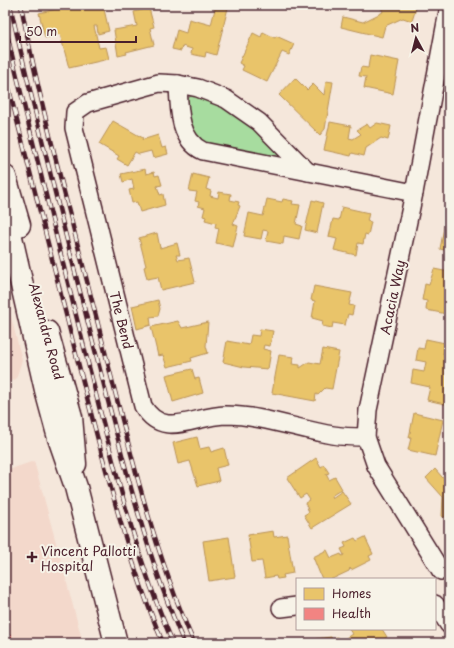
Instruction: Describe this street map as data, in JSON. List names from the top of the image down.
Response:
{
  "streets": {
    "street": ["Acacia Way", "The Bend", "Alexandra Road"]
  },
  "crossings": [
    ["Acacia Way", "The Bend"]
  ],
  "places": {
    "health": ["Vincent Pallotti Hospital"]
  },
  "legend": ["Homes", "Health"],
  "scale_bar": "50 m",
  "north": "top"
}
